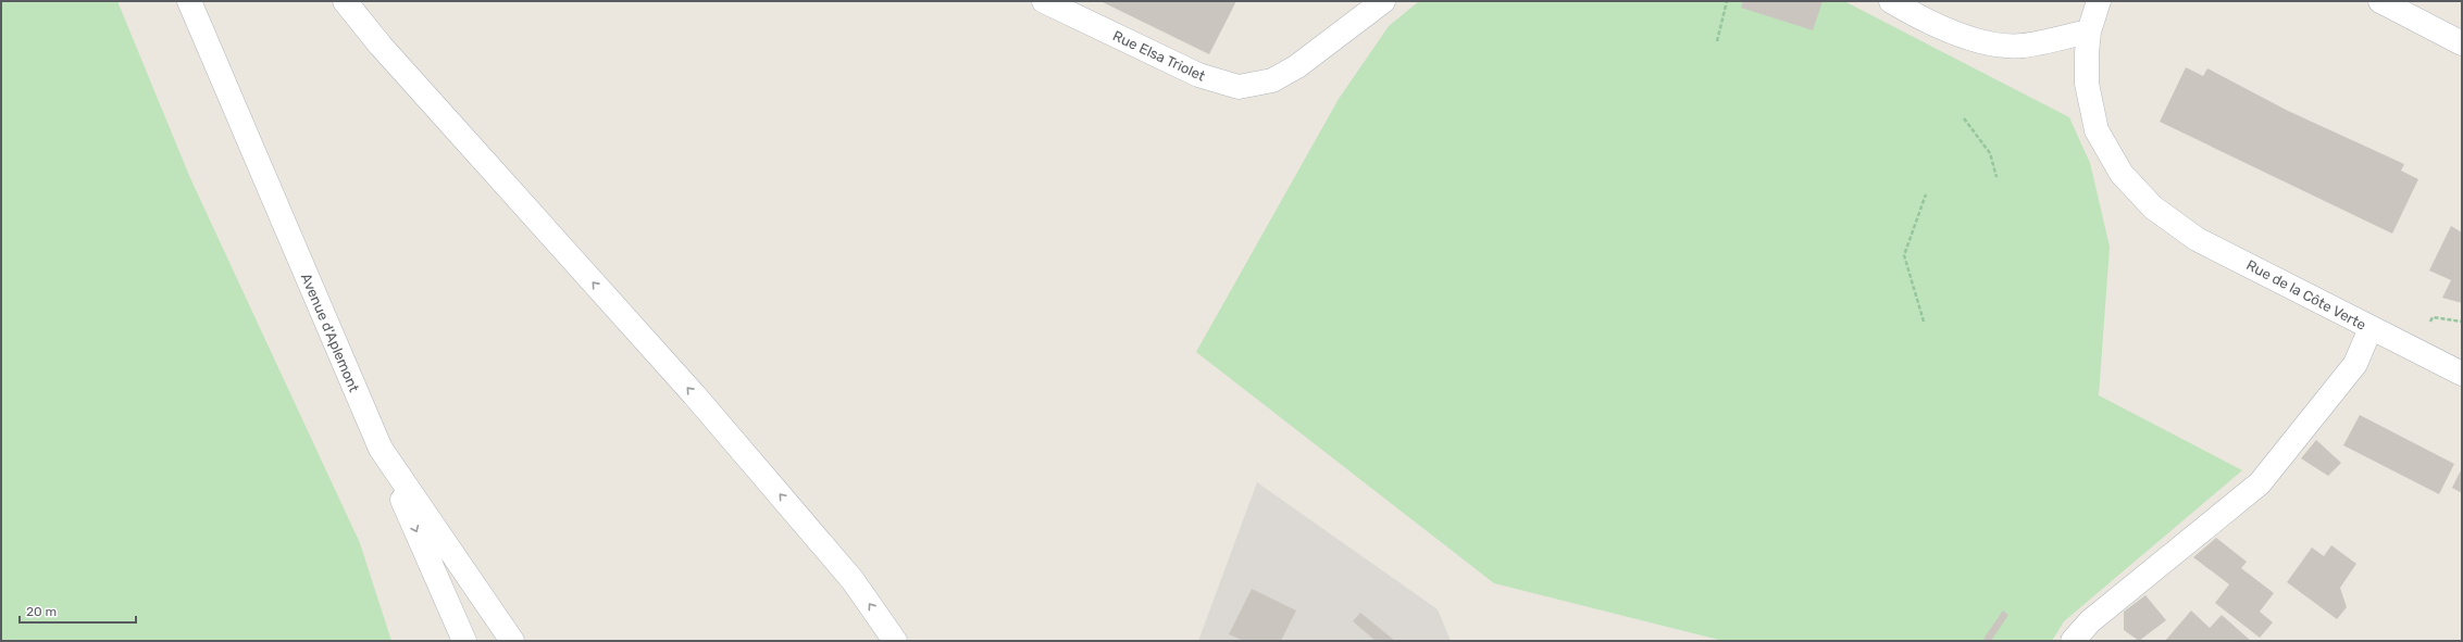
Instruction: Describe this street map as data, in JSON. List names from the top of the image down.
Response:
{
  "streets": {
    "street": ["Rue Elsa Triolet", "Rue de la Côte Verte", "Avenue d'Aplemont"]
  },
  "scale_bar": "20 m"
}
